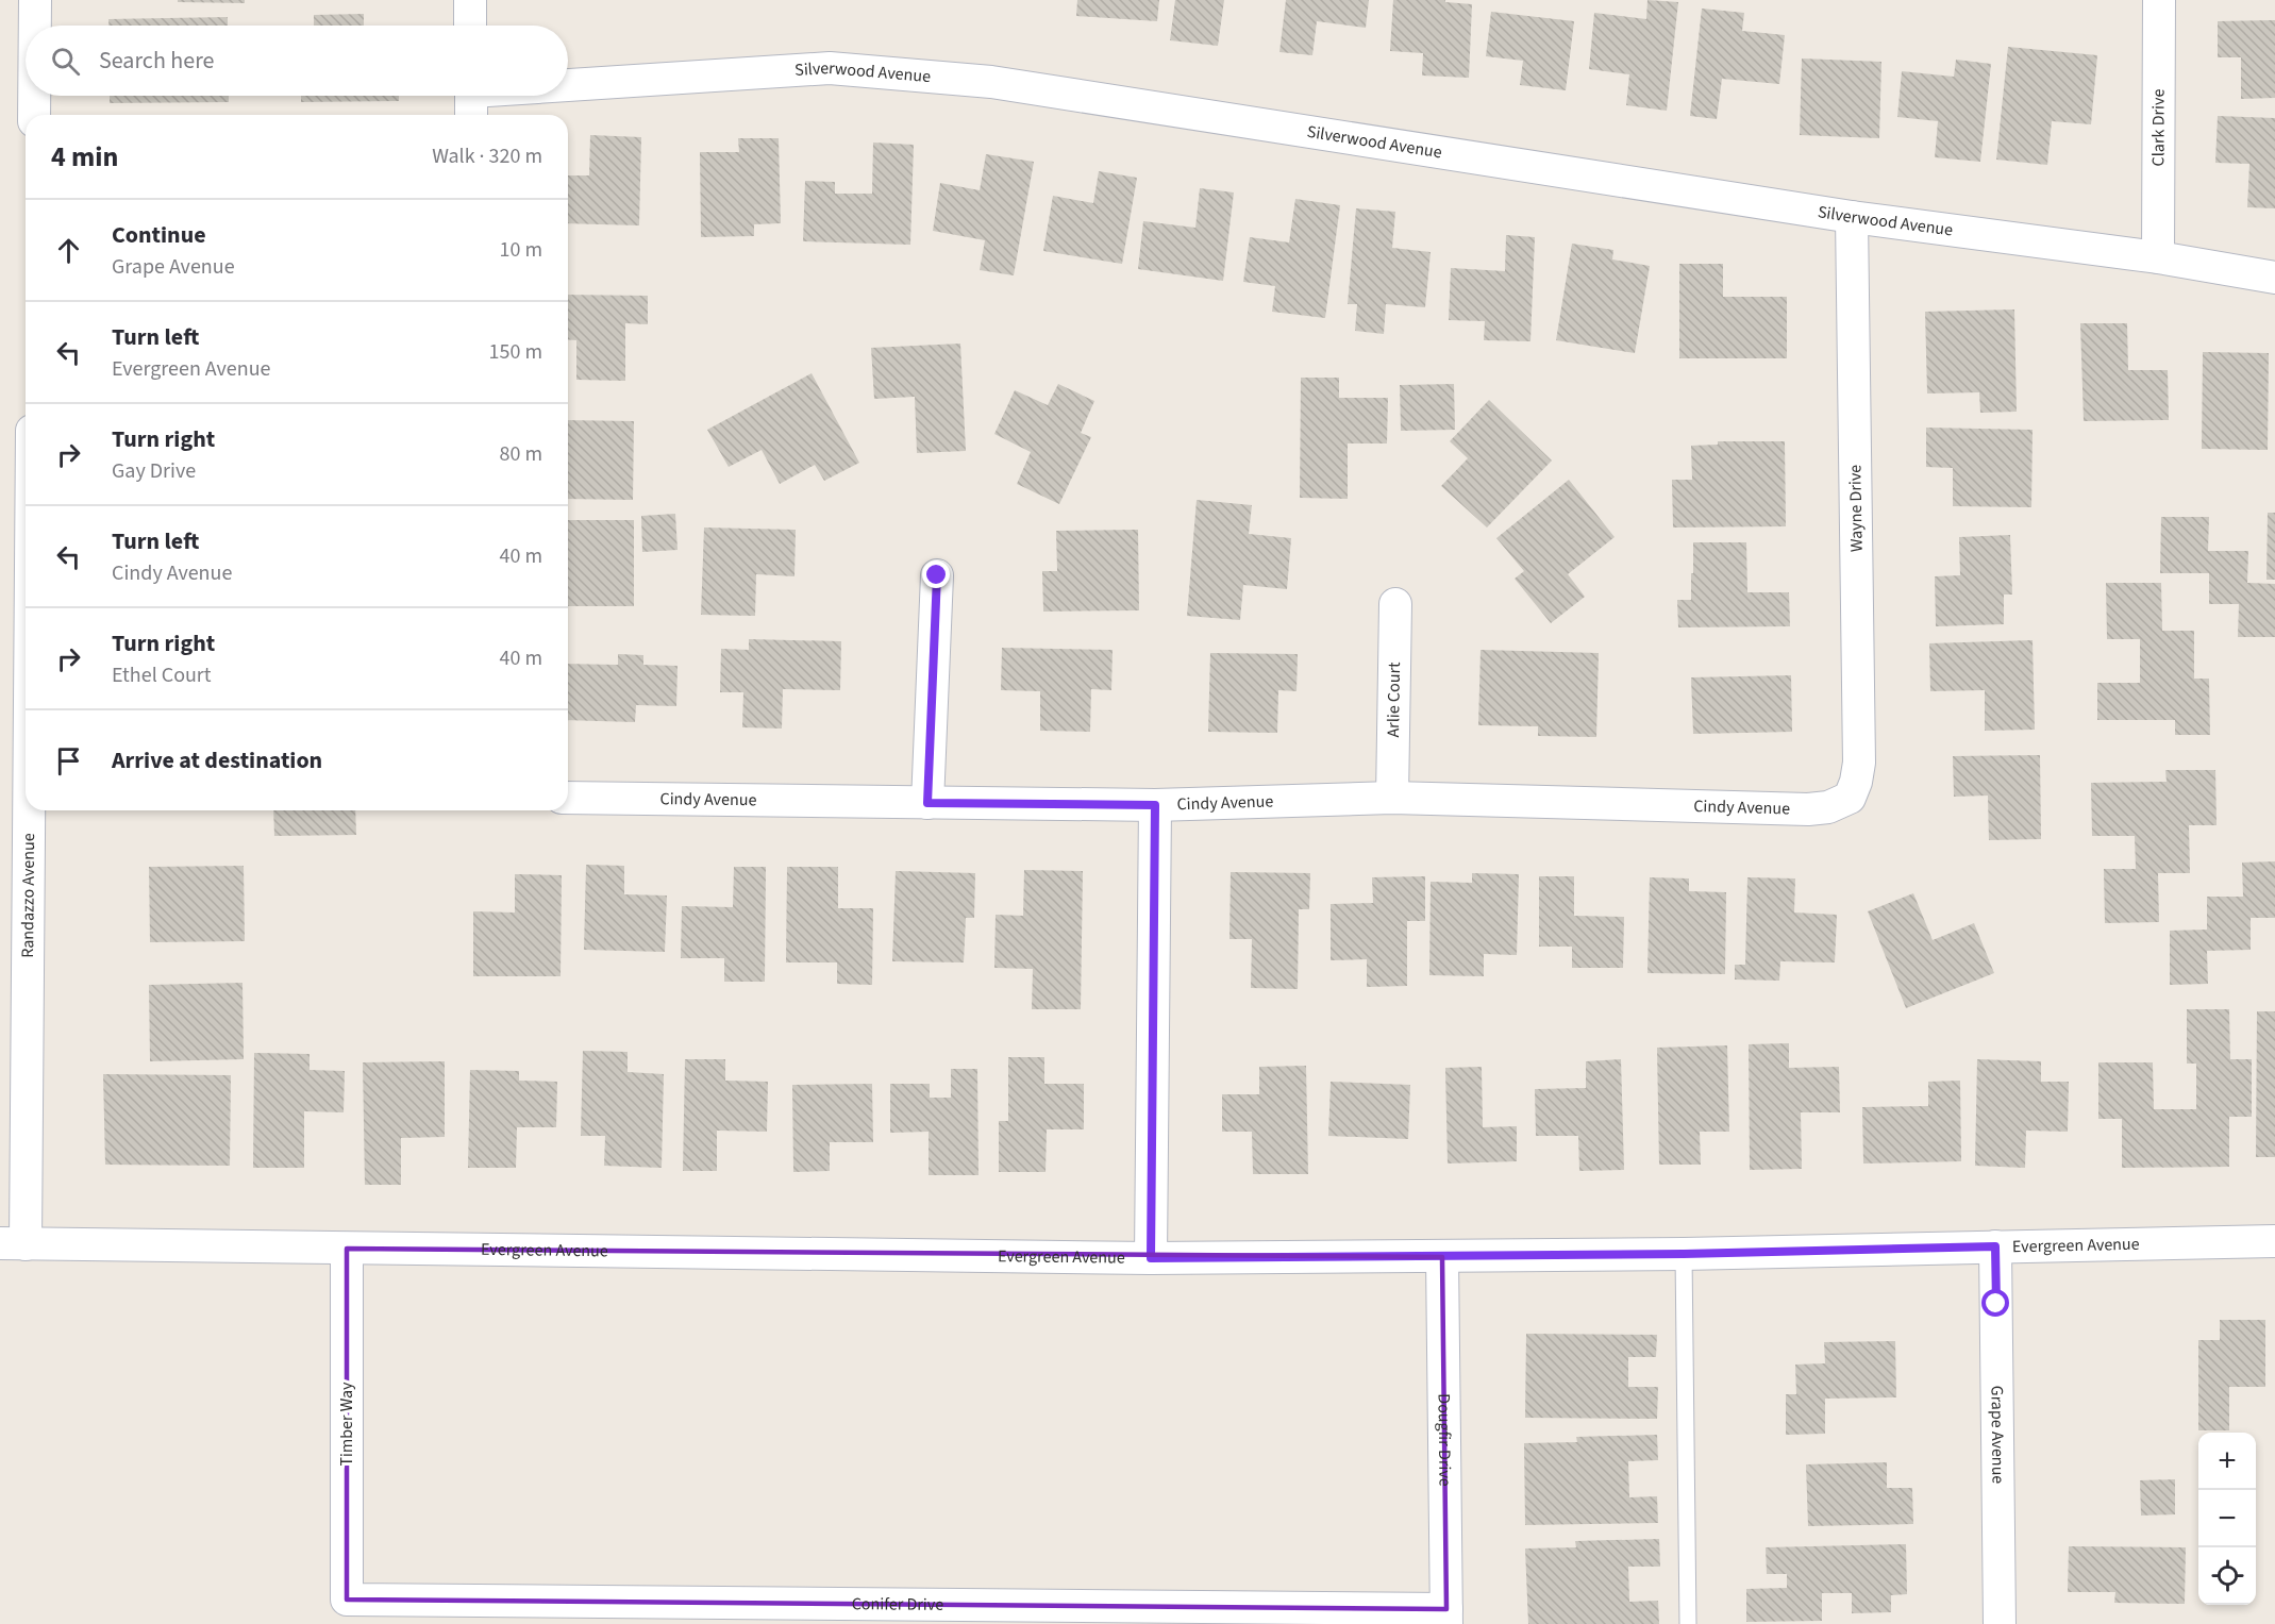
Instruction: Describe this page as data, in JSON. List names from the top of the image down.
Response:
{
  "streets": {
    "street": [
      "Silverwood Avenue",
      "Clark Drive",
      "Wayne Drive",
      "Arlie Court",
      "Cindy Avenue",
      "Randazzo Avenue",
      "Evergreen Avenue",
      "Timber Way",
      "Grape Avenue",
      "Dougfir Drive",
      "Conifer Drive"
    ]
  },
  "crossings": [
    ["Silverwood Avenue", "Clark Drive"],
    ["Silverwood Avenue", "Wayne Drive"],
    ["Wayne Drive", "Cindy Avenue"],
    ["Arlie Court", "Cindy Avenue"],
    ["Randazzo Avenue", "Evergreen Avenue"],
    ["Evergreen Avenue", "Timber Way"],
    ["Evergreen Avenue", "Grape Avenue"],
    ["Evergreen Avenue", "Dougfir Drive"],
    ["Timber Way", "Conifer Drive"],
    ["Dougfir Drive", "Conifer Drive"]
  ],
  "page": {
    "search": "Search here",
    "heading": ["4 min", "Walk · 320 m"],
    "list": [
      ["Continue", "Grape Avenue", "10 m"],
      ["Turn left", "Evergreen Avenue", "150 m"],
      ["Turn right", "Gay Drive", "80 m"],
      ["Turn left", "Cindy Avenue", "40 m"],
      ["Turn right", "Ethel Court", "40 m"],
      "Arrive at destination"
    ],
    "map_buttons": ["+", "−"]
  }
}
